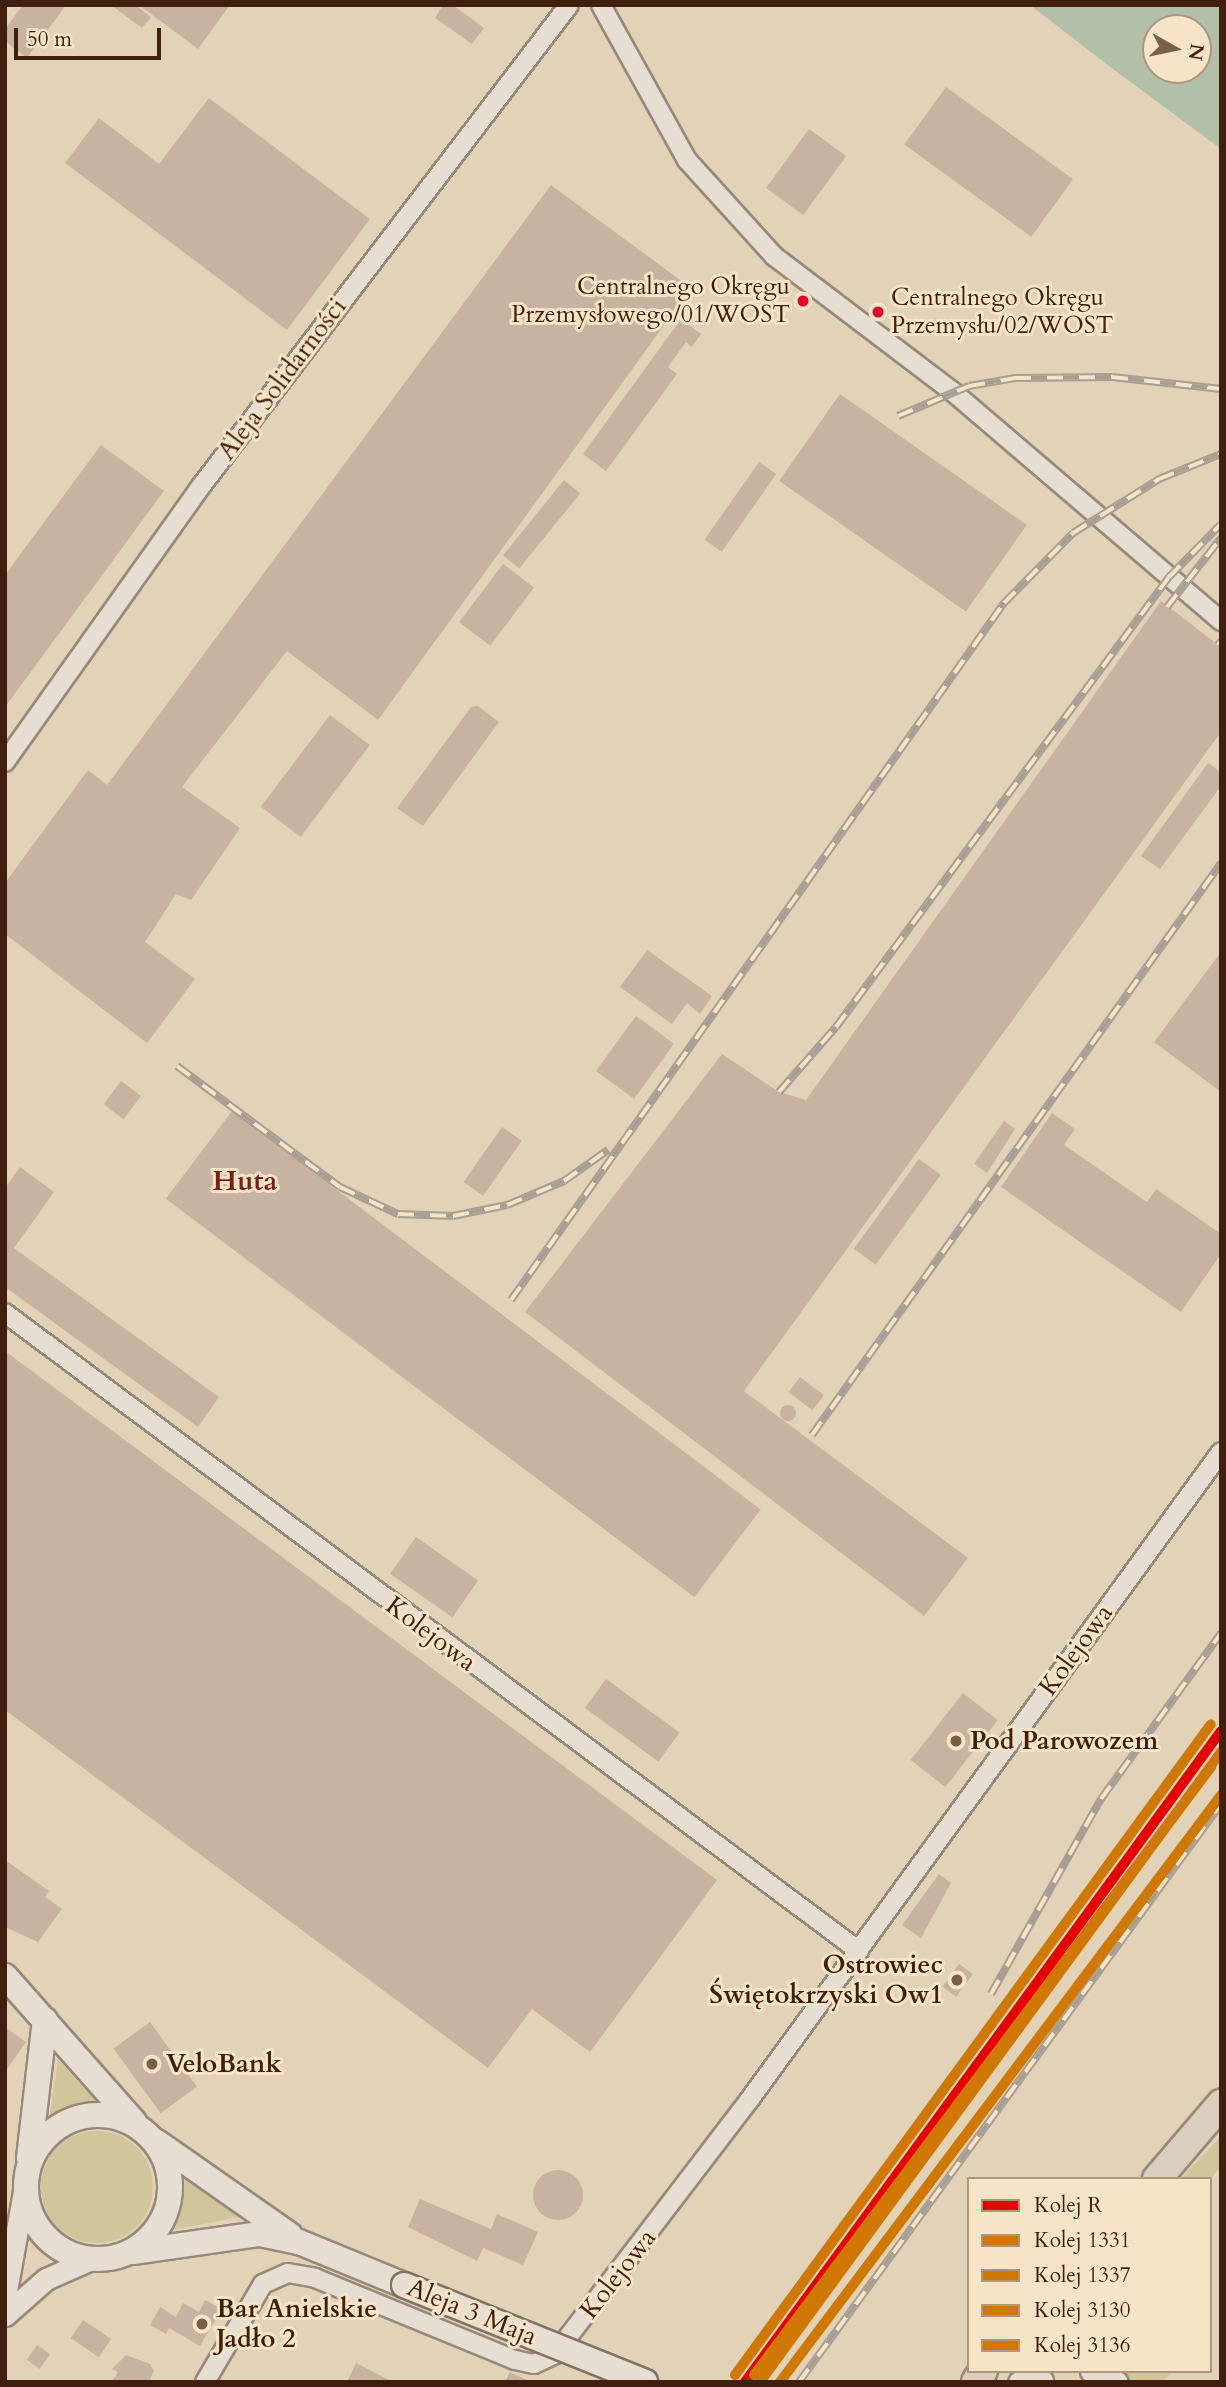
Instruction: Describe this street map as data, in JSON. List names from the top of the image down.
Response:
{
  "streets": {
    "main road": ["Aleja 3 Maja"],
    "street": ["Aleja Solidarności", "Kolejowa"]
  },
  "districts": ["Huta"],
  "places": [
    "Centralnego Okręgu Przemysłowego/01/WOST",
    "Centralnego Okręgu Przemysłu/02/WOST",
    "Pod Parowozem",
    "Ostrowiec Świętokrzyski Ow1",
    "VeloBank",
    "Bar Anielskie Jadło 2"
  ],
  "lines": [
    "rail line 1337",
    "rail line R",
    "rail line 1331",
    "rail line 3136",
    "rail line 3130"
  ],
  "legend": [
    "Kolej R",
    "Kolej 1331",
    "Kolej 1337",
    "Kolej 3130",
    "Kolej 3136"
  ],
  "scale_bar": "50 m",
  "north": "right"
}
